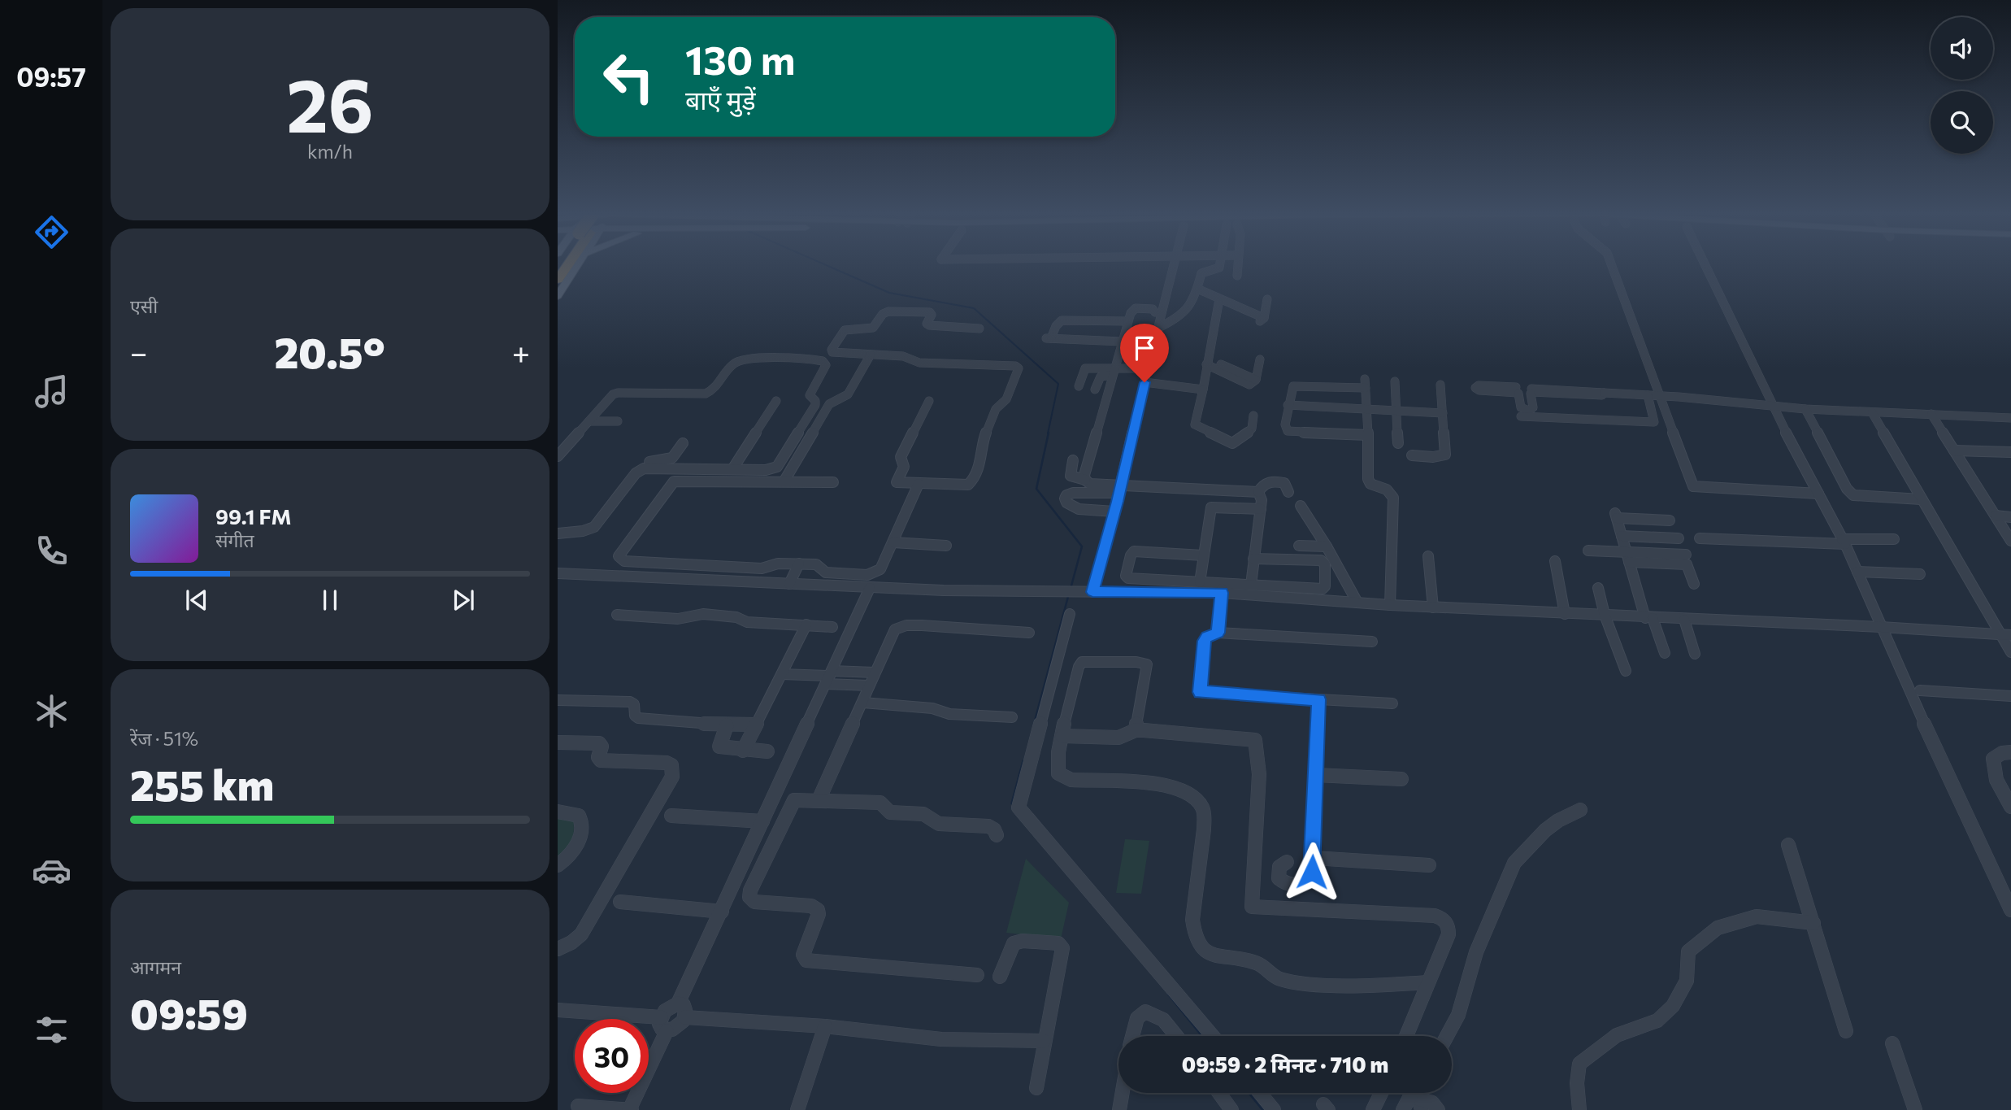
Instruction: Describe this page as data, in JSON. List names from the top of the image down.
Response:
{
  "page": {
    "tabs": "09:57",
    "tile": [
      ["26", "km/h"],
      "एसी",
      ["रेंज · 51%", "255 km"],
      ["आगमन", "09:59"]
    ],
    "turn": ["130 m", "बाएँ मुड़ें"],
    "heat": ["−", "20.5°", "+"],
    "song": ["99.1 FM", "संगीत"],
    "limit": "30",
    "trip": "09:59 · 2 मिनट · 710 m"
  }
}
